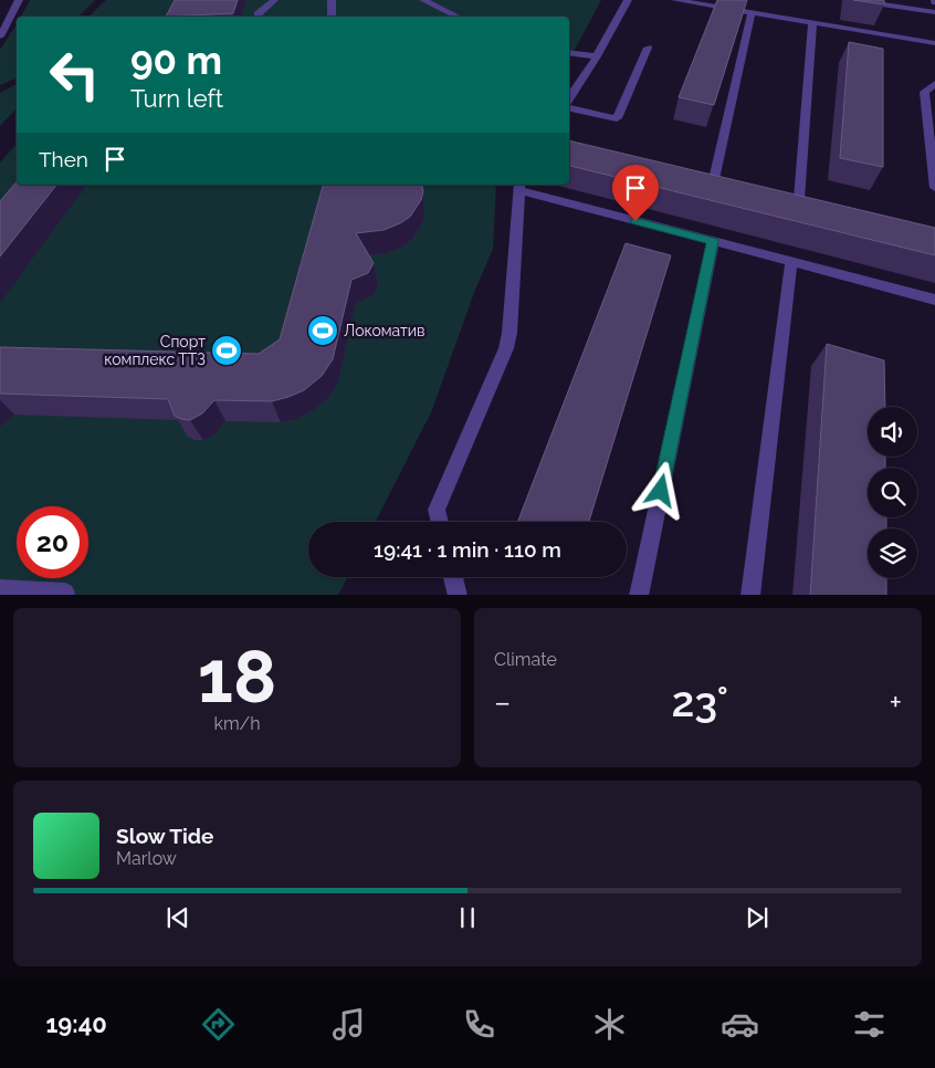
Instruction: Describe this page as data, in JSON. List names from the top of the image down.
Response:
{
  "places": {
    "sports": ["Локоматив", "Спорт комплекс ТТЗ"]
  },
  "page": {
    "turn": ["90 m", "Turn left"],
    "then": "Then",
    "limit": "20",
    "trip": "19:41 · 1 min · 110 m",
    "tile": [
      ["18", "km/h"],
      "Climate"
    ],
    "heat": ["−", "23°", "+"],
    "song": ["Slow Tide", "Marlow"],
    "tabs": "19:40"
  }
}
